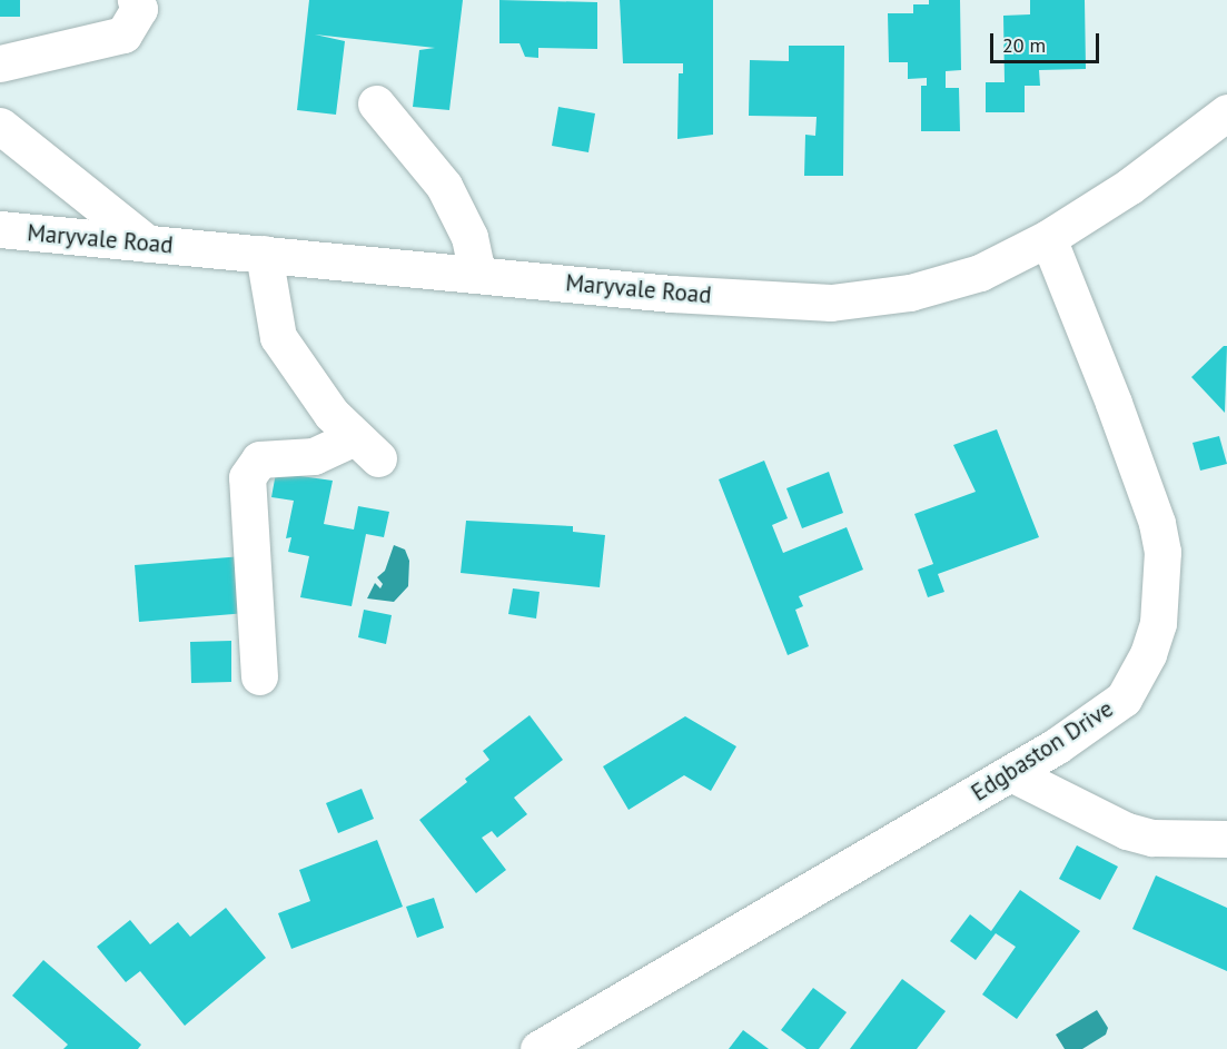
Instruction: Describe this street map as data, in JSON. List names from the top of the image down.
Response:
{
  "streets": {
    "street": ["Maryvale Road", "Edgbaston Drive"]
  },
  "crossings": [
    ["Maryvale Road", "Edgbaston Drive"]
  ],
  "scale_bar": "20 m"
}
